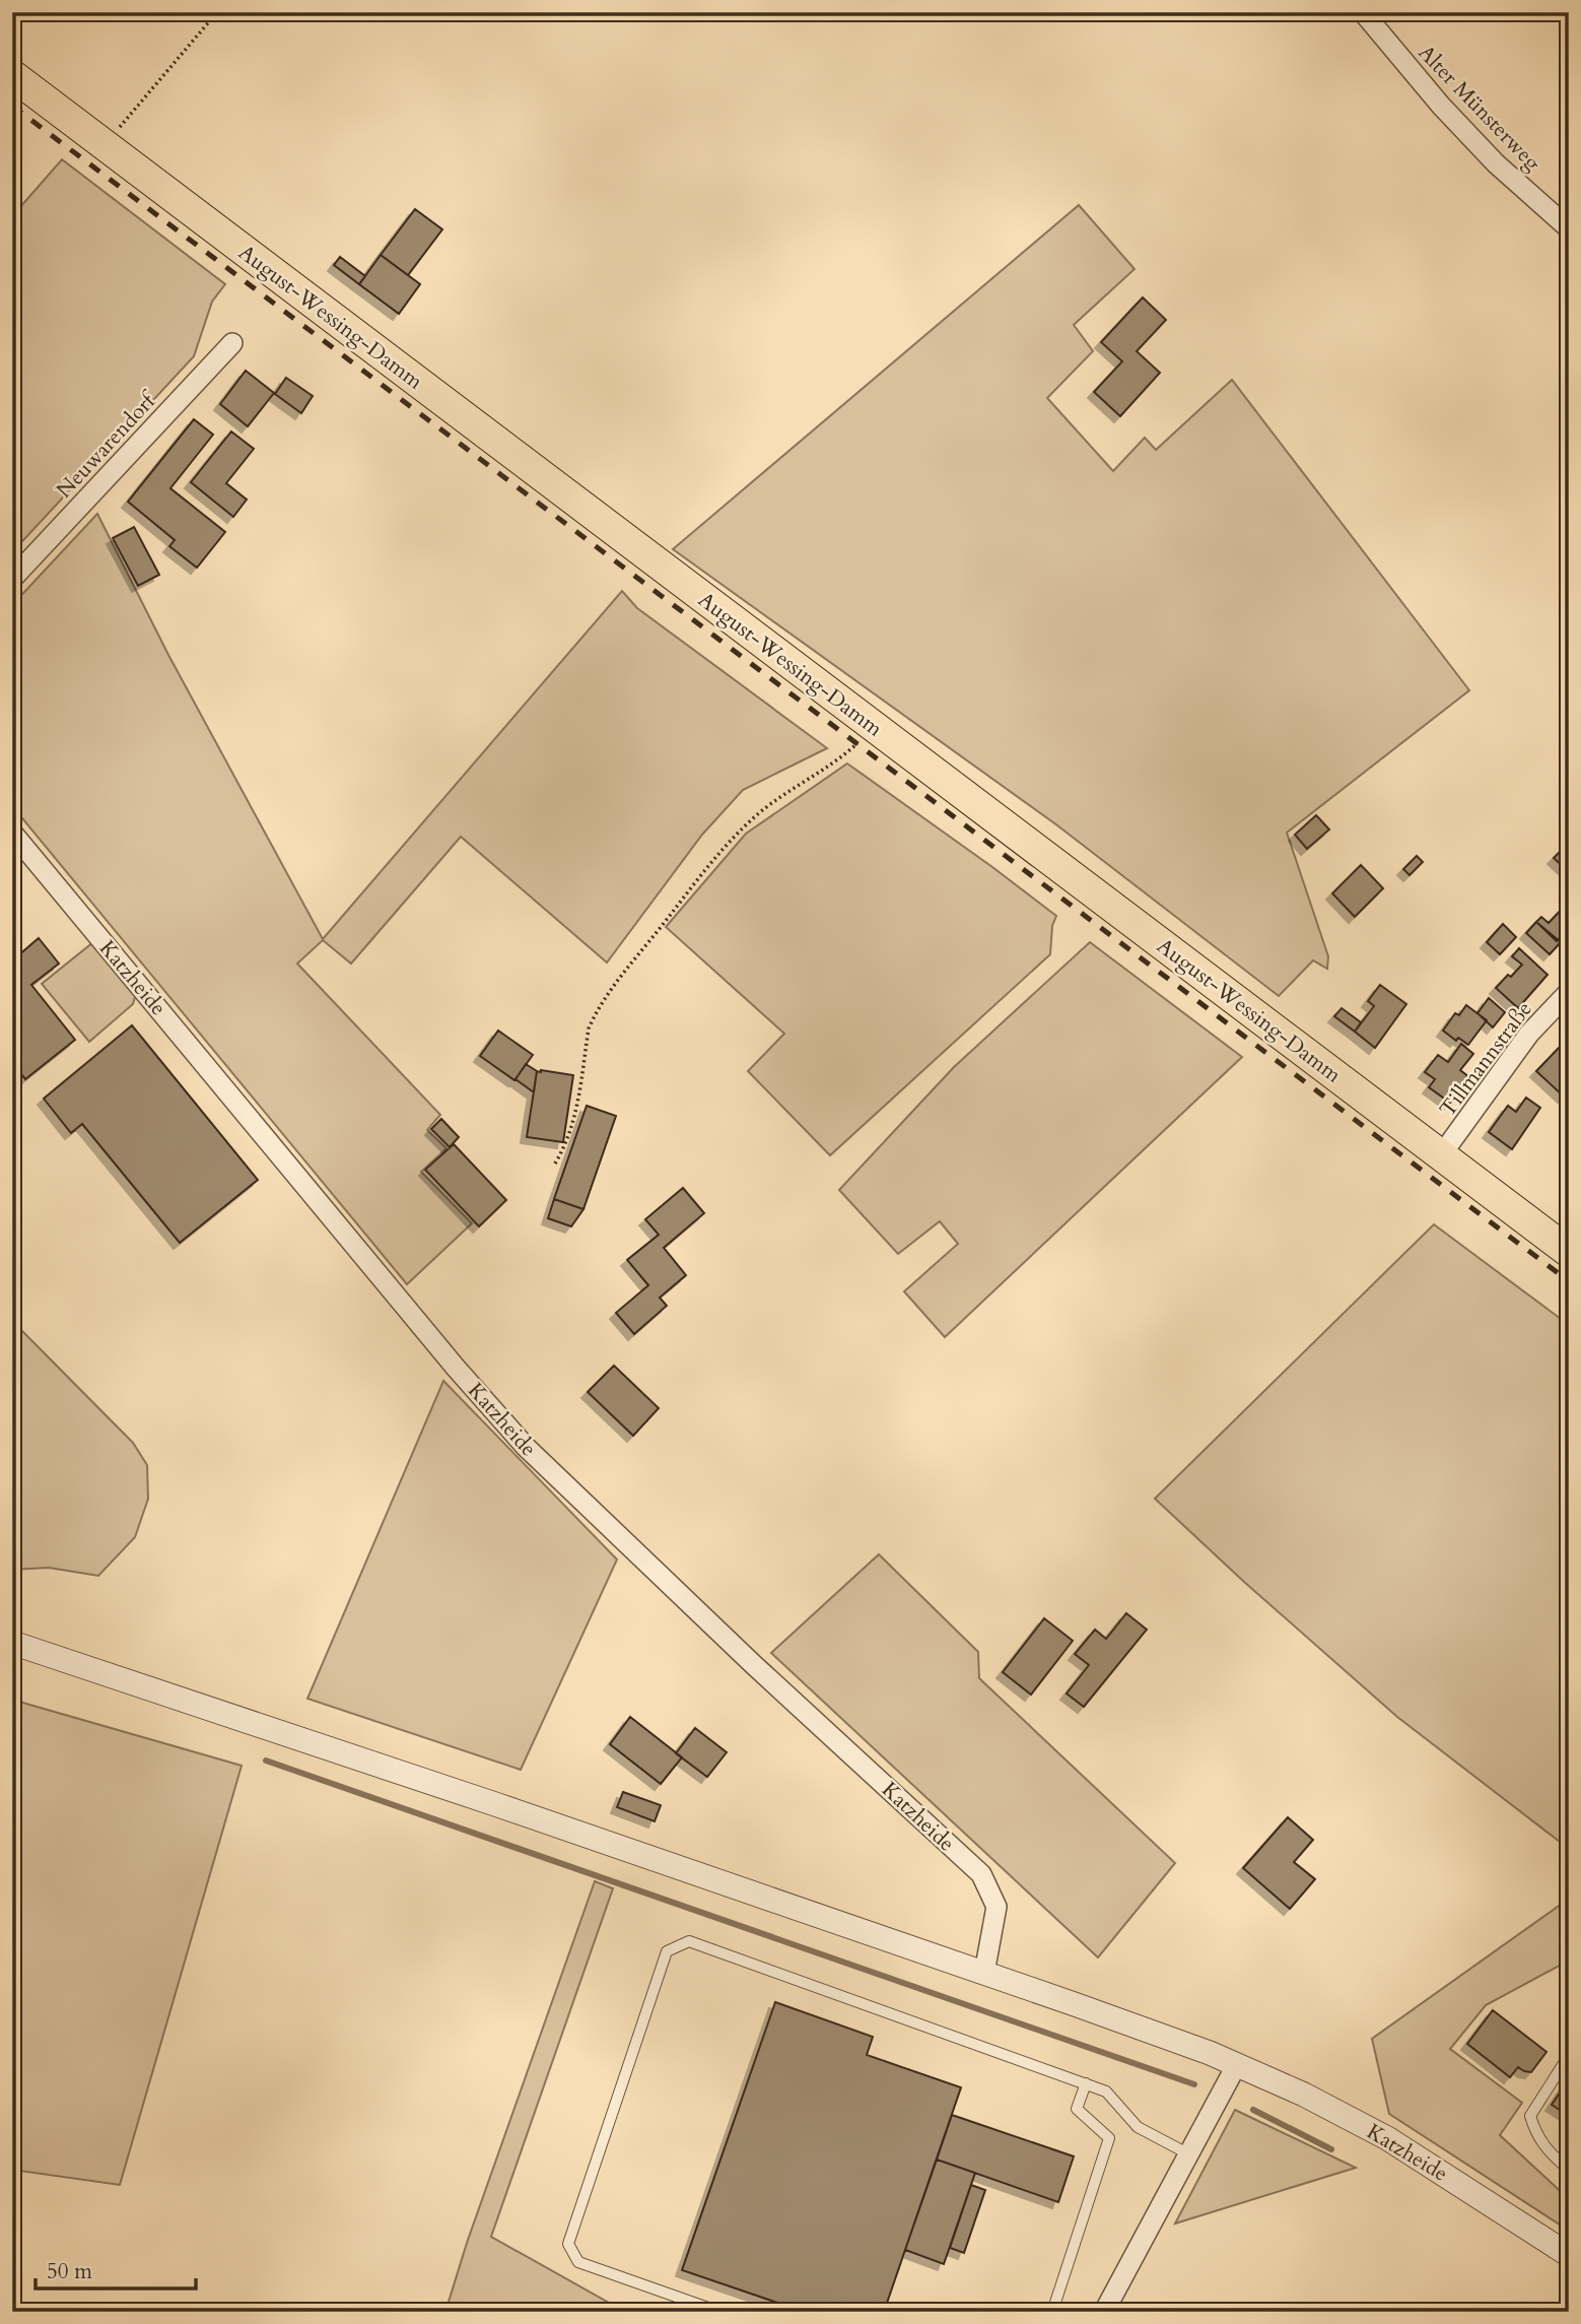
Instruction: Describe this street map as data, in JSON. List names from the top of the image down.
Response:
{
  "streets": {
    "main road": ["August-Wessing-Damm"],
    "street": [
      "Alter Münsterweg",
      "Neuwarendorf",
      "Katzheide",
      "Tillmannstraße"
    ]
  },
  "crossings": [
    ["August-Wessing-Damm", "Tillmannstraße"]
  ],
  "scale_bar": "50 m"
}
